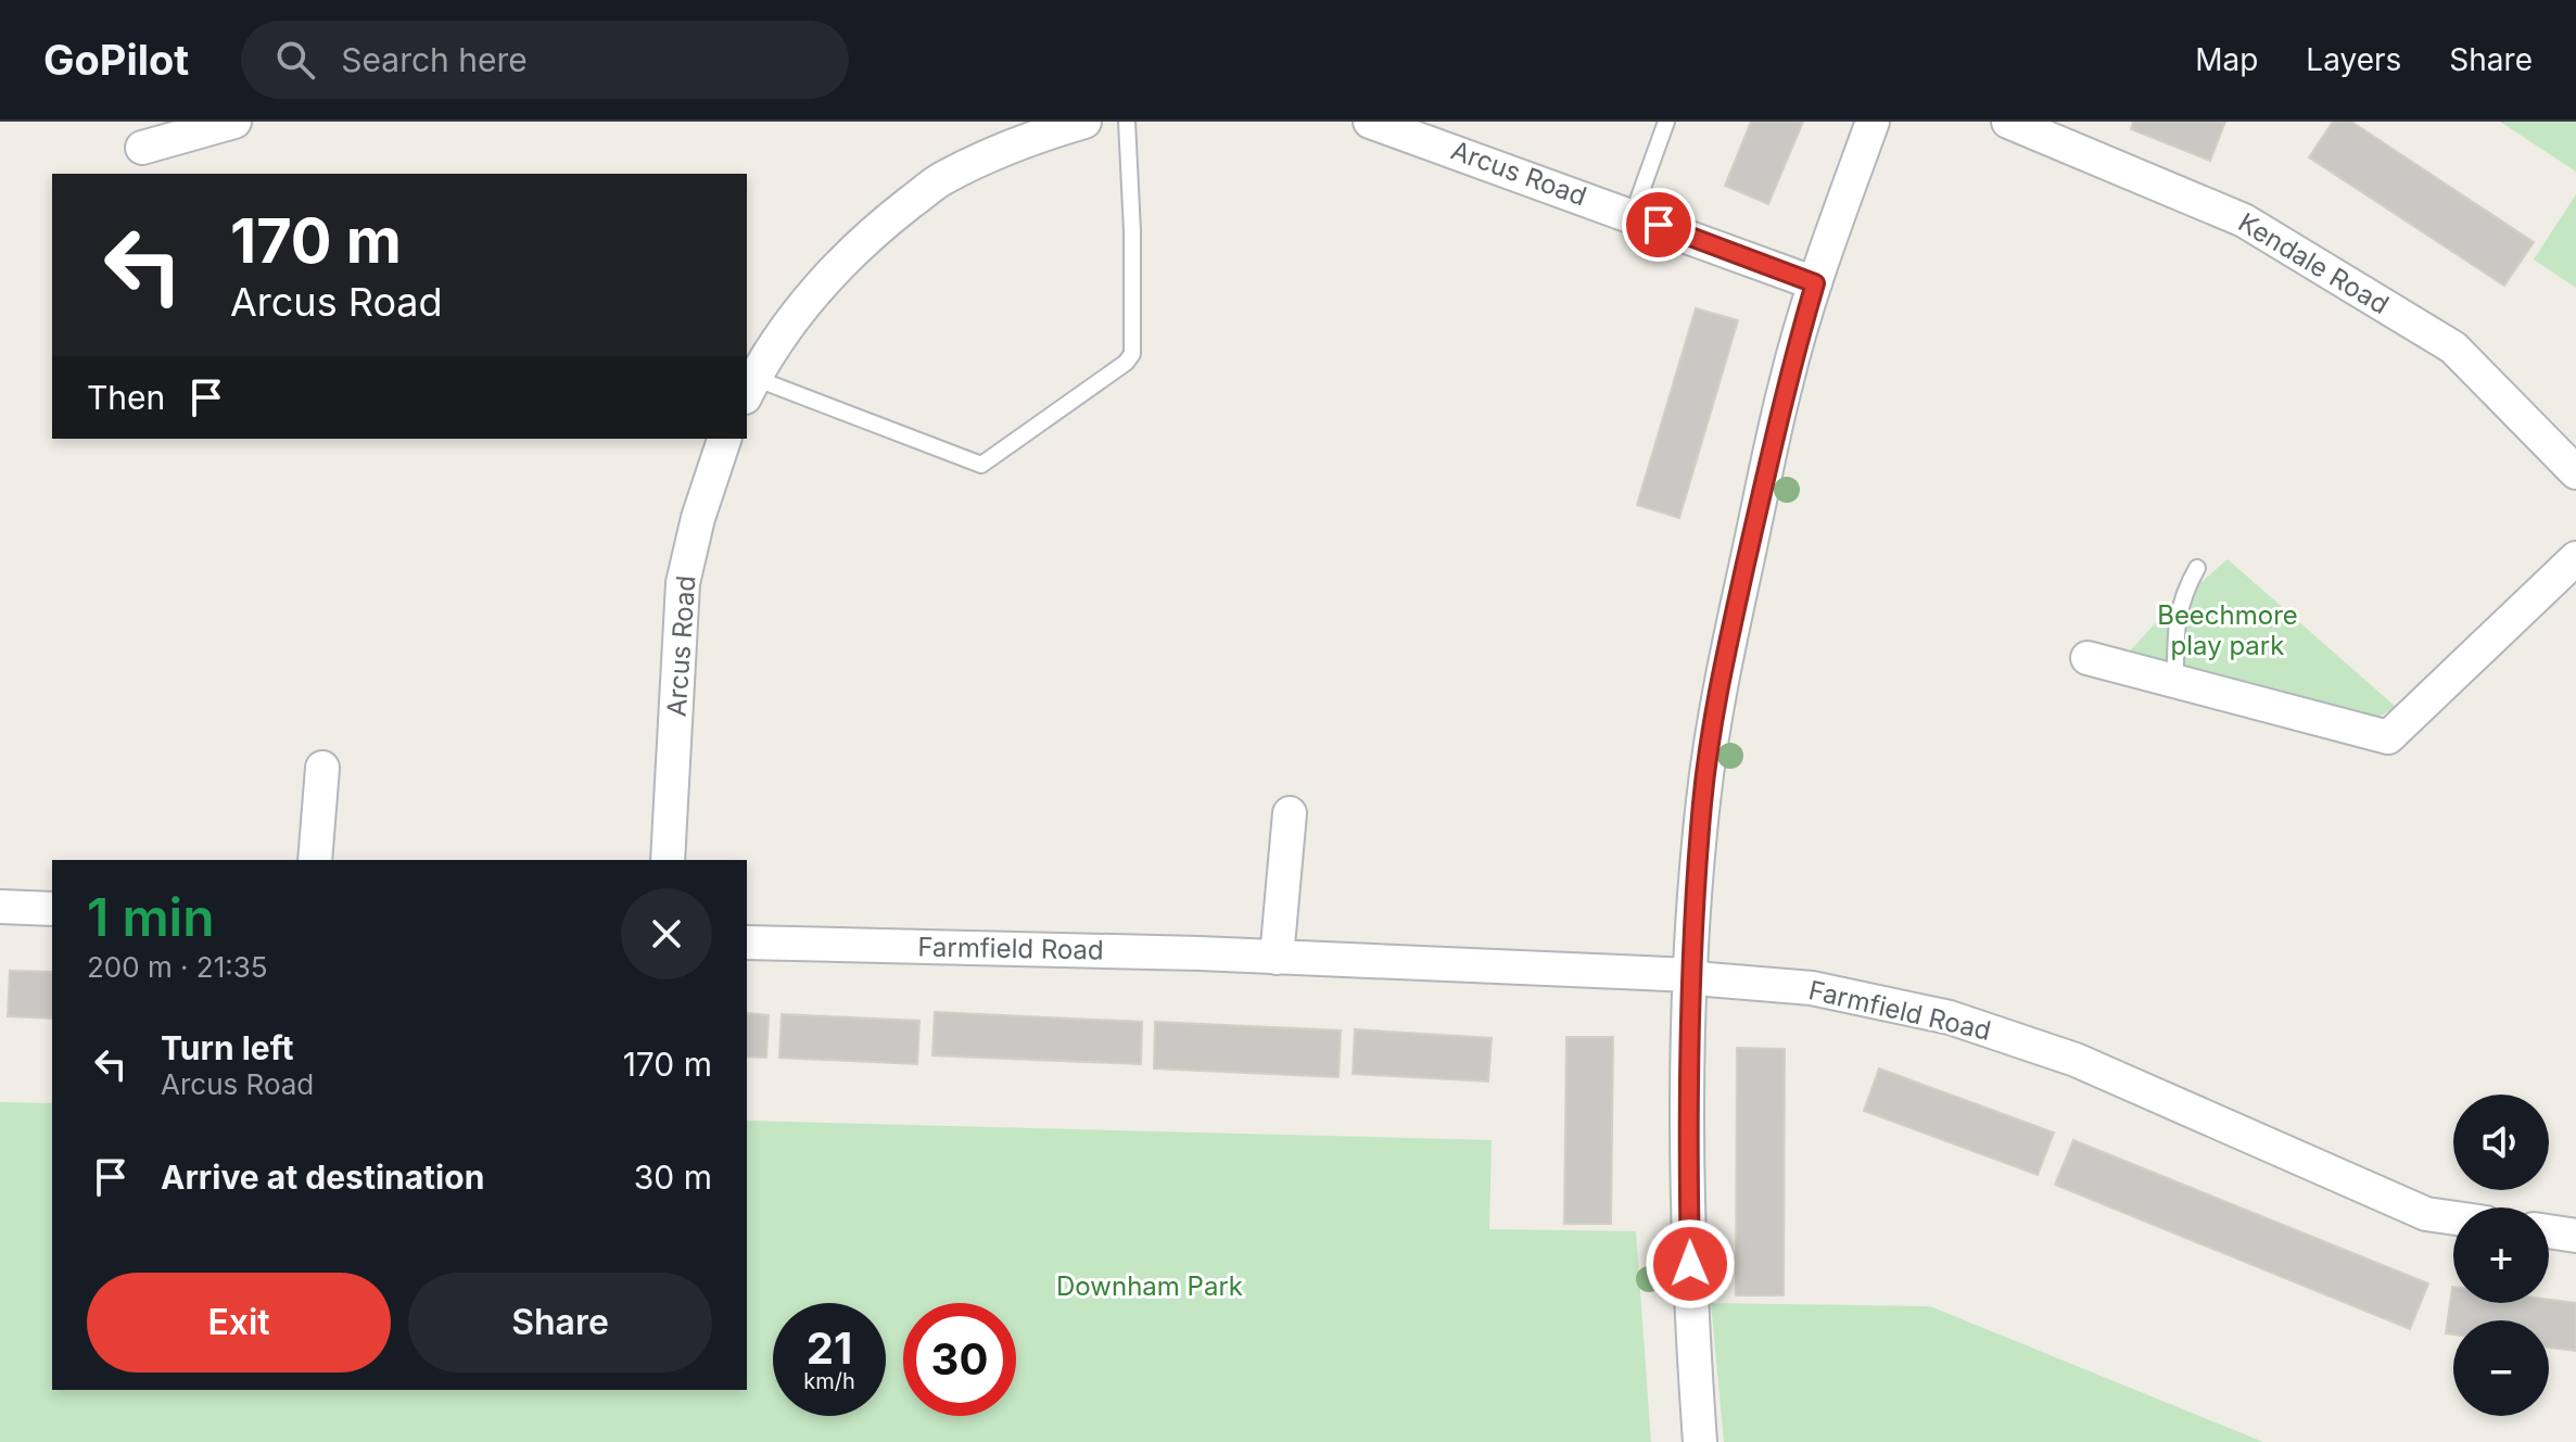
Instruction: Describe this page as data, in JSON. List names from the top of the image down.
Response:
{
  "streets": {
    "street": ["Arcus Road", "Kendale Road", "Farmfield Road"]
  },
  "parks": ["Beechmore play park", "Downham Park"],
  "page": {
    "header": "GoPilot",
    "search": "Search here",
    "nav": ["Map", "Layers", "Share"],
    "turn": ["170 m", "Arcus Road"],
    "then": "Then",
    "heading": ["1 min", "200 m · 21:35"],
    "list": [
      {
        "name": "Turn left",
        "note": "Arcus Road",
        "value": "170 m"
      },
      {
        "name": "Arrive at destination",
        "value": "30 m"
      }
    ],
    "map_buttons": ["+", "−"],
    "buttons": ["Exit", "Share"],
    "speed": "21 km/h",
    "limit": "30"
  }
}
